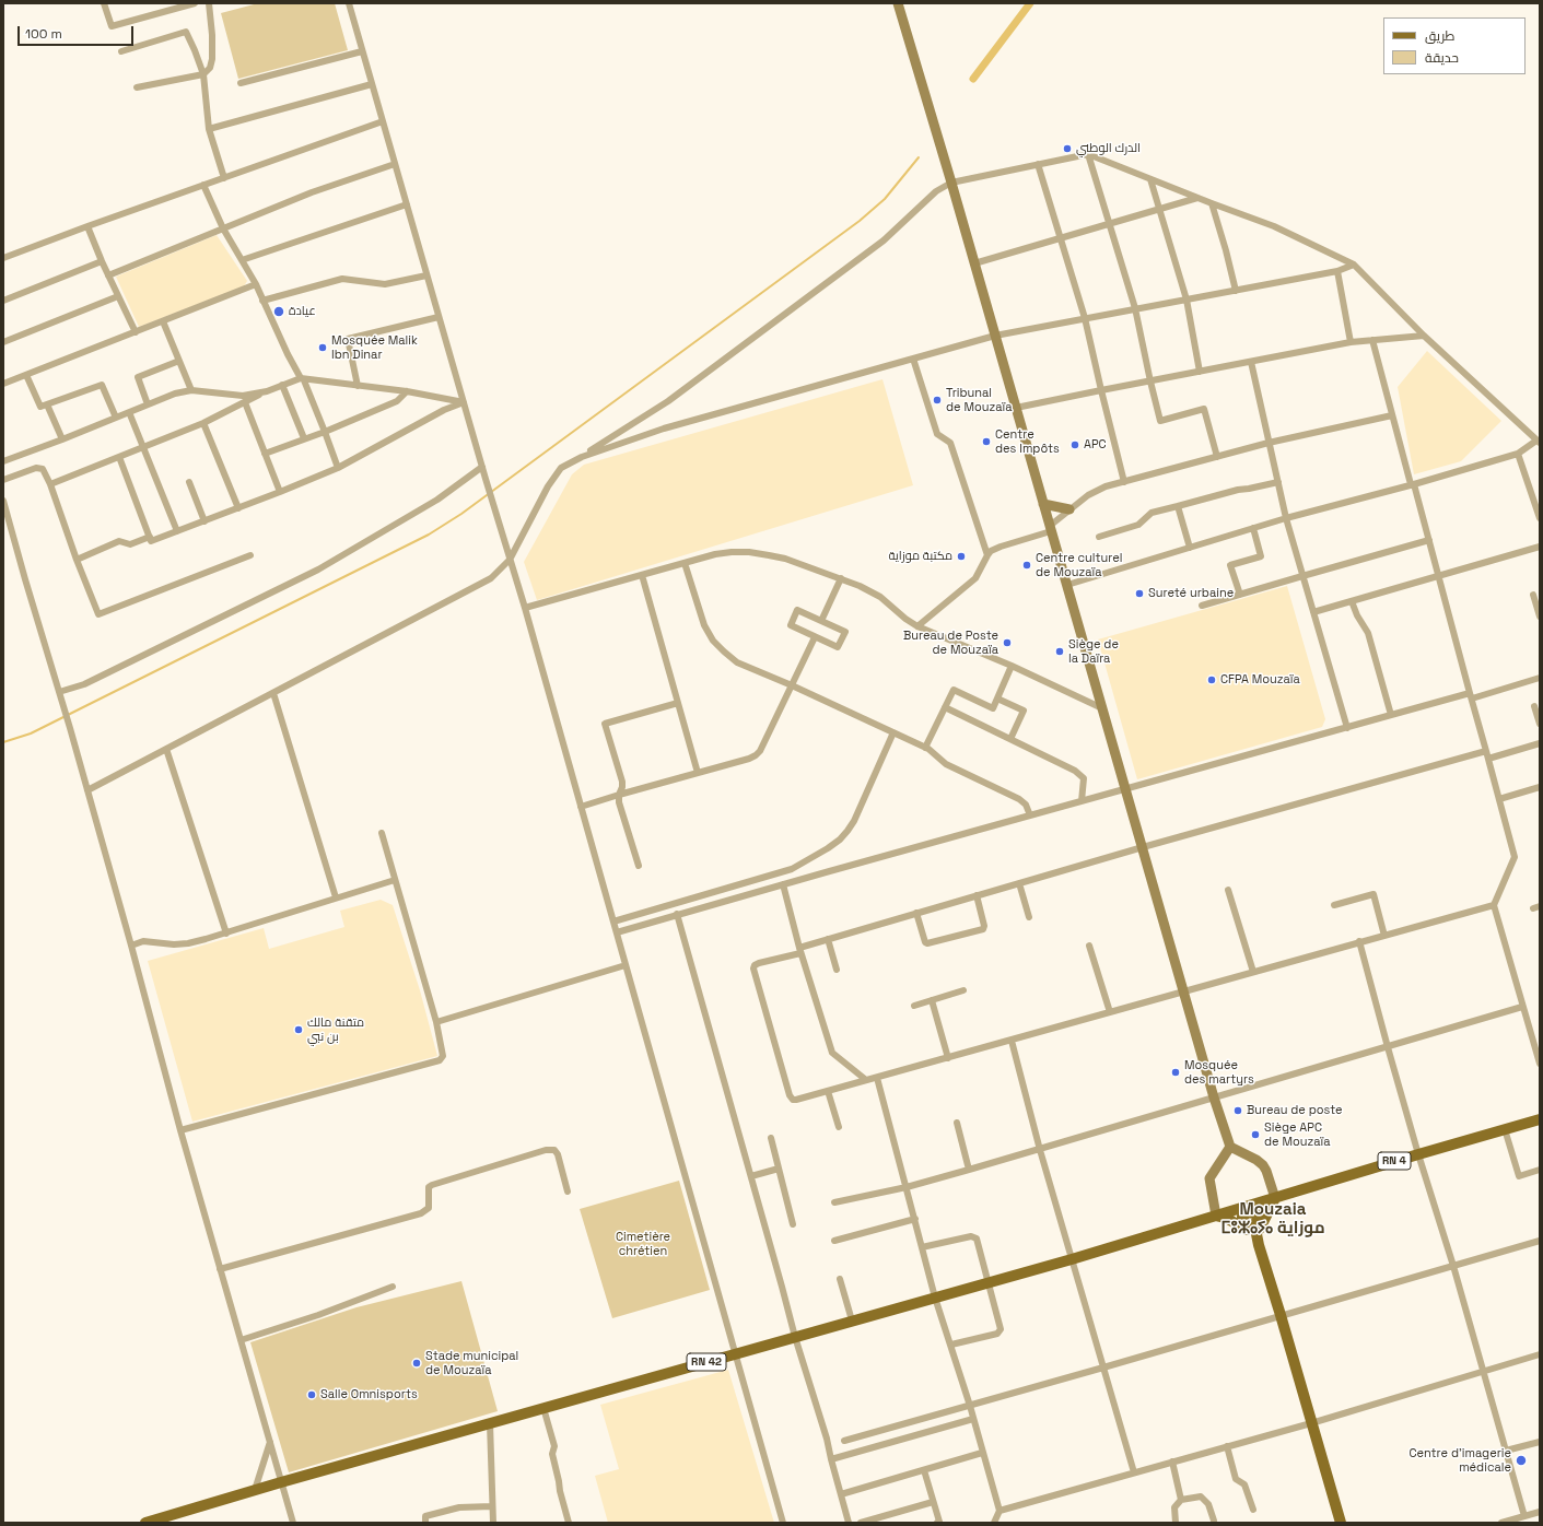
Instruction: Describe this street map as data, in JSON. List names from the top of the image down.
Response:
{
  "streets": {
    "main road": ["RN 4", "RN 42"]
  },
  "crossings": [
    ["RN 4", "RN 42"]
  ],
  "districts": ["Mouzaia ⵎⵓⵣⴰⵢⴰ موزاية"],
  "parks": ["Cimetière chrétien"],
  "places": [
    "الدرك الوطني",
    "عيادة",
    "Mosquée Malik Ibn Dinar",
    "Tribunal de Mouzaïa",
    "Centre des Impôts",
    "APC",
    "مكتبة موزاية",
    "Centre culturel de Mouzaïa",
    "Sureté urbaine",
    "Bureau de Poste de Mouzaïa",
    "Siège de la Daïra",
    "CFPA Mouzaïa",
    "متقنة مالك بن نبي",
    "Mosquée des martyrs",
    "Bureau de poste",
    "Siège APC de Mouzaïa",
    "Stade municipal de Mouzaïa",
    "Salle Omnisports",
    "Centre d'imagerie médicale"
  ],
  "legend": ["طريق", "حديقة"],
  "scale_bar": "100 m"
}
